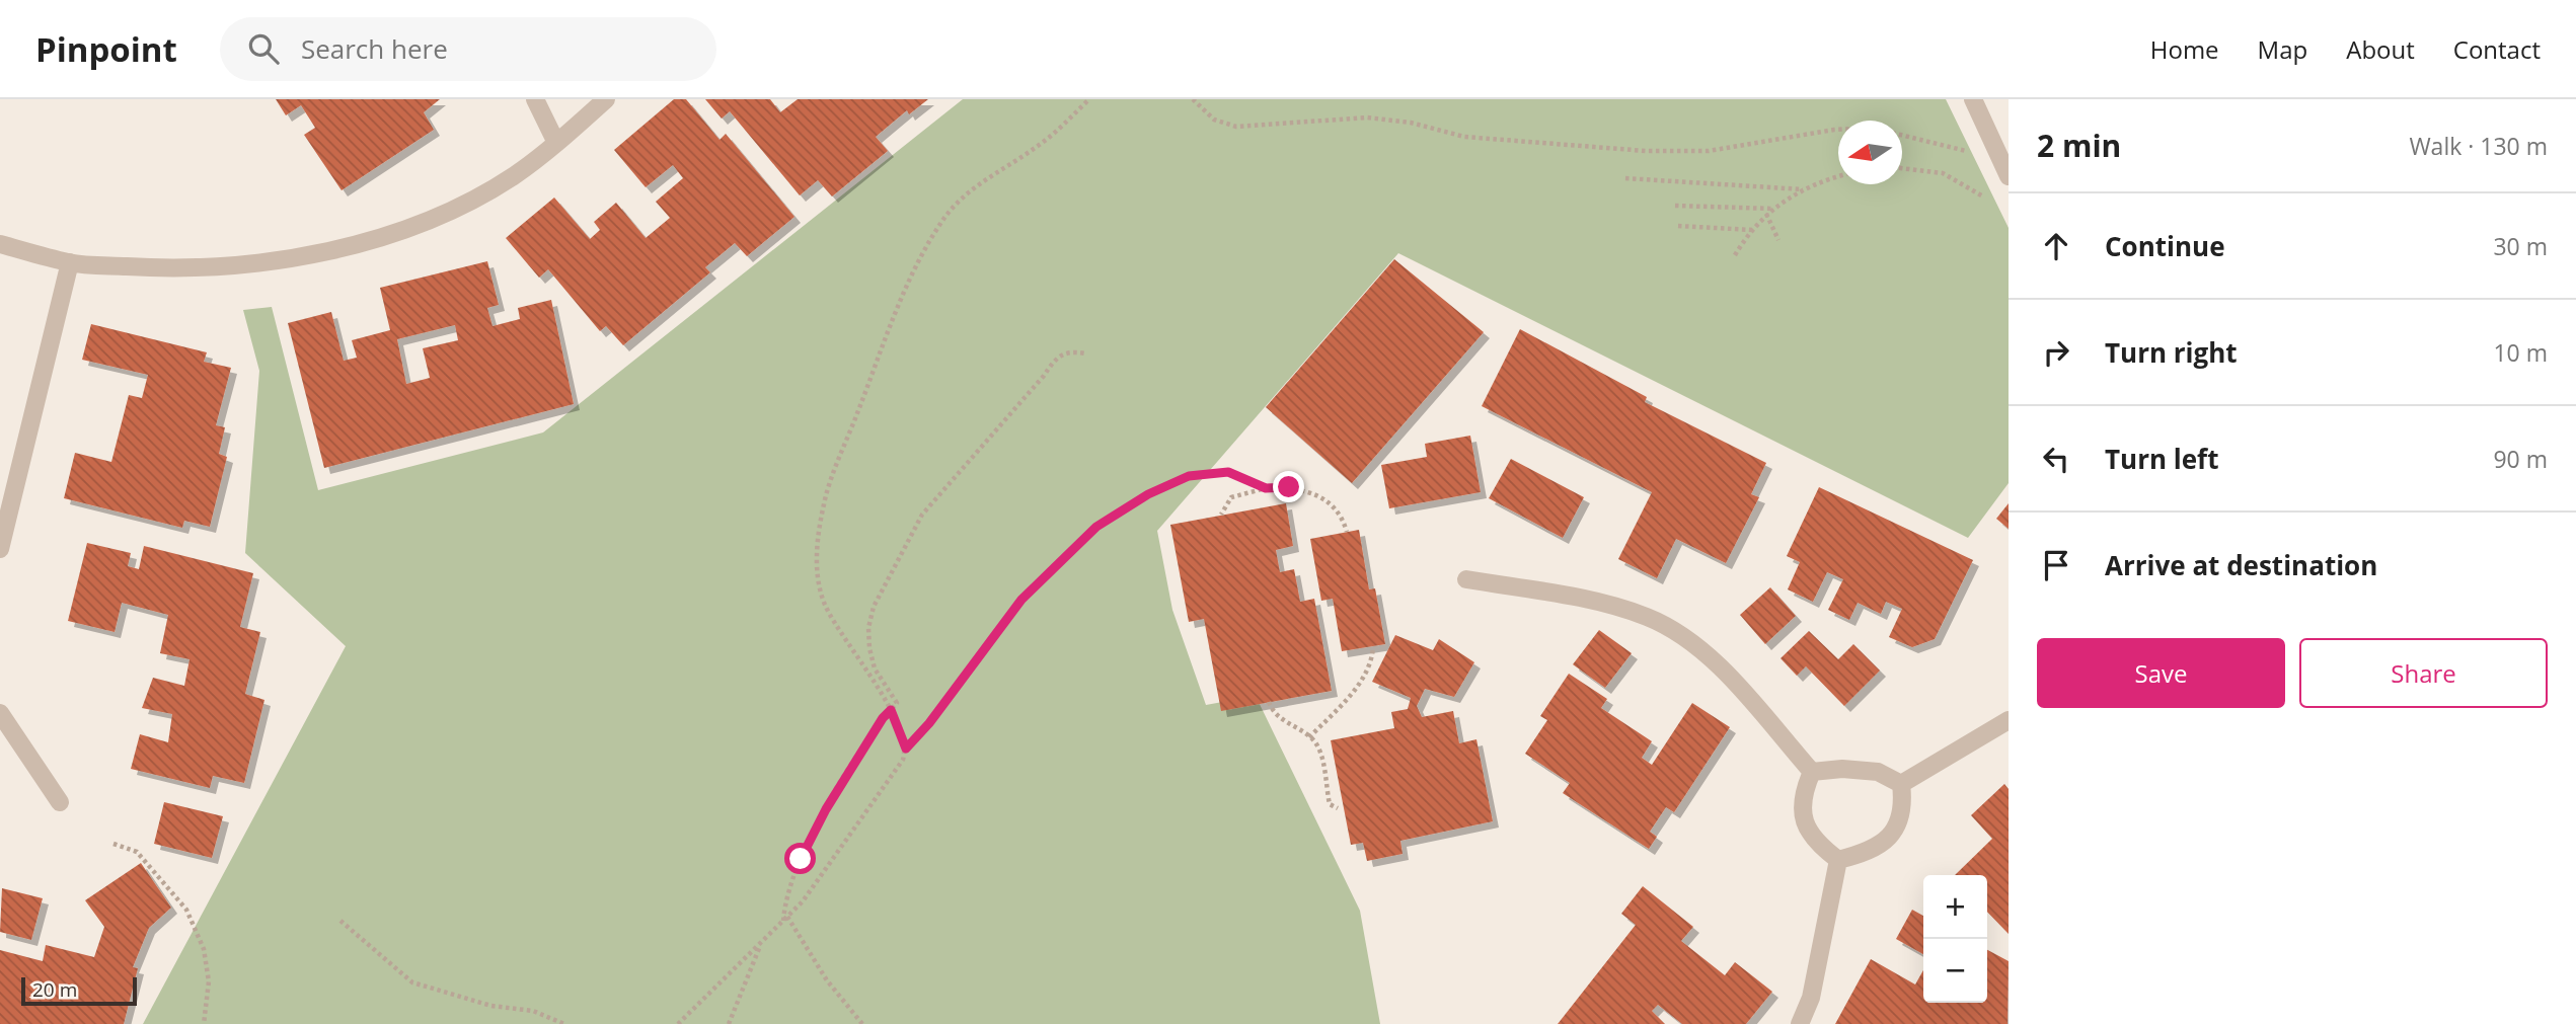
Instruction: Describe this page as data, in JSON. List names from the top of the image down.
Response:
{
  "scale_bar": "20 m",
  "north": "left",
  "page": {
    "header": "Pinpoint",
    "search": "Search here",
    "nav": [
      "Home",
      "Map",
      "About",
      "Contact"
    ],
    "heading": ["2 min", "Walk · 130 m"],
    "list": [
      ["Continue", "30 m"],
      ["Turn right", "10 m"],
      ["Turn left", "90 m"],
      "Arrive at destination"
    ],
    "buttons": ["Save", "Share"],
    "map_buttons": ["+", "−"],
    "scale": "20 m"
  }
}
